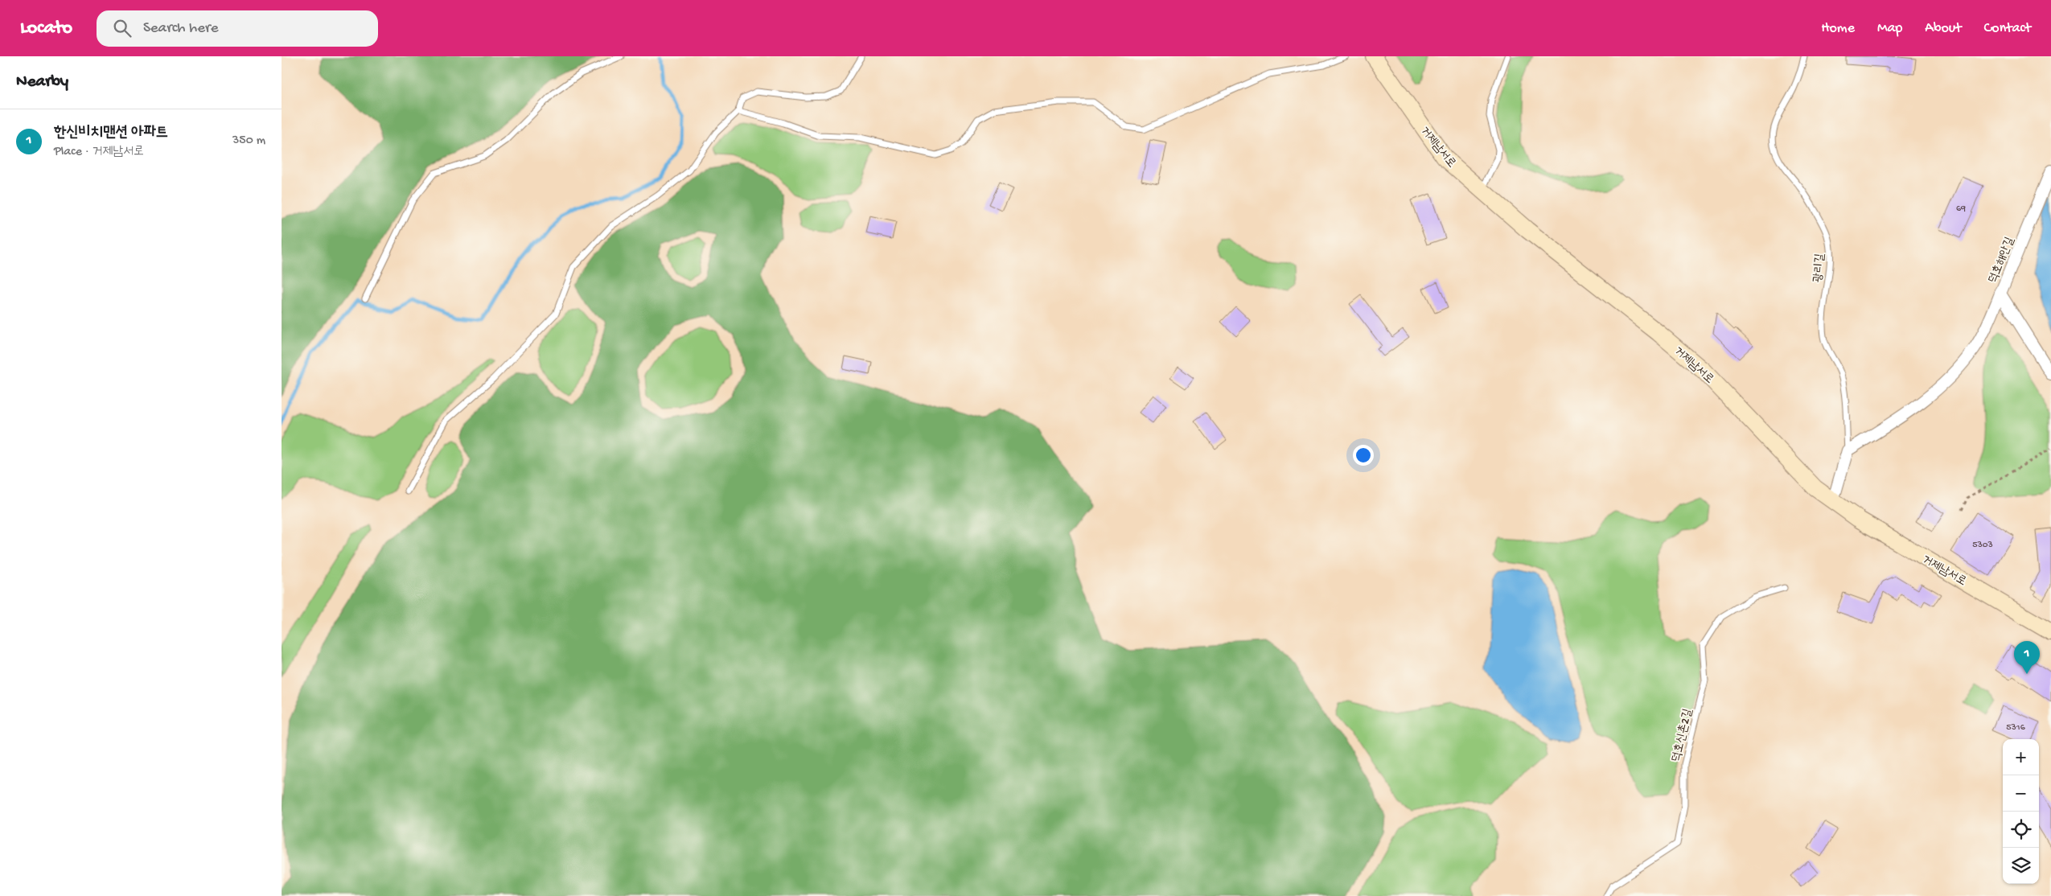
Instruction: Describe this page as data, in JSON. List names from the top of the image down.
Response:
{
  "streets": {
    "main road": ["거제남서로"],
    "street": ["덕호해안길"],
    "lane": ["광리길", "덕호신촌2길"]
  },
  "house_numbers": ["69", "5303", "5316"],
  "page": {
    "header": "Locato",
    "search": "Search here",
    "nav": [
      "Home",
      "Map",
      "About",
      "Contact"
    ],
    "heading": "Nearby",
    "list": [
      {
        "mark": "1",
        "name": "한신비치맨션 아파트",
        "note": "Place · 거제남서로",
        "value": "350 m"
      }
    ],
    "pins": "1",
    "map_buttons": ["+", "−"]
  }
}
